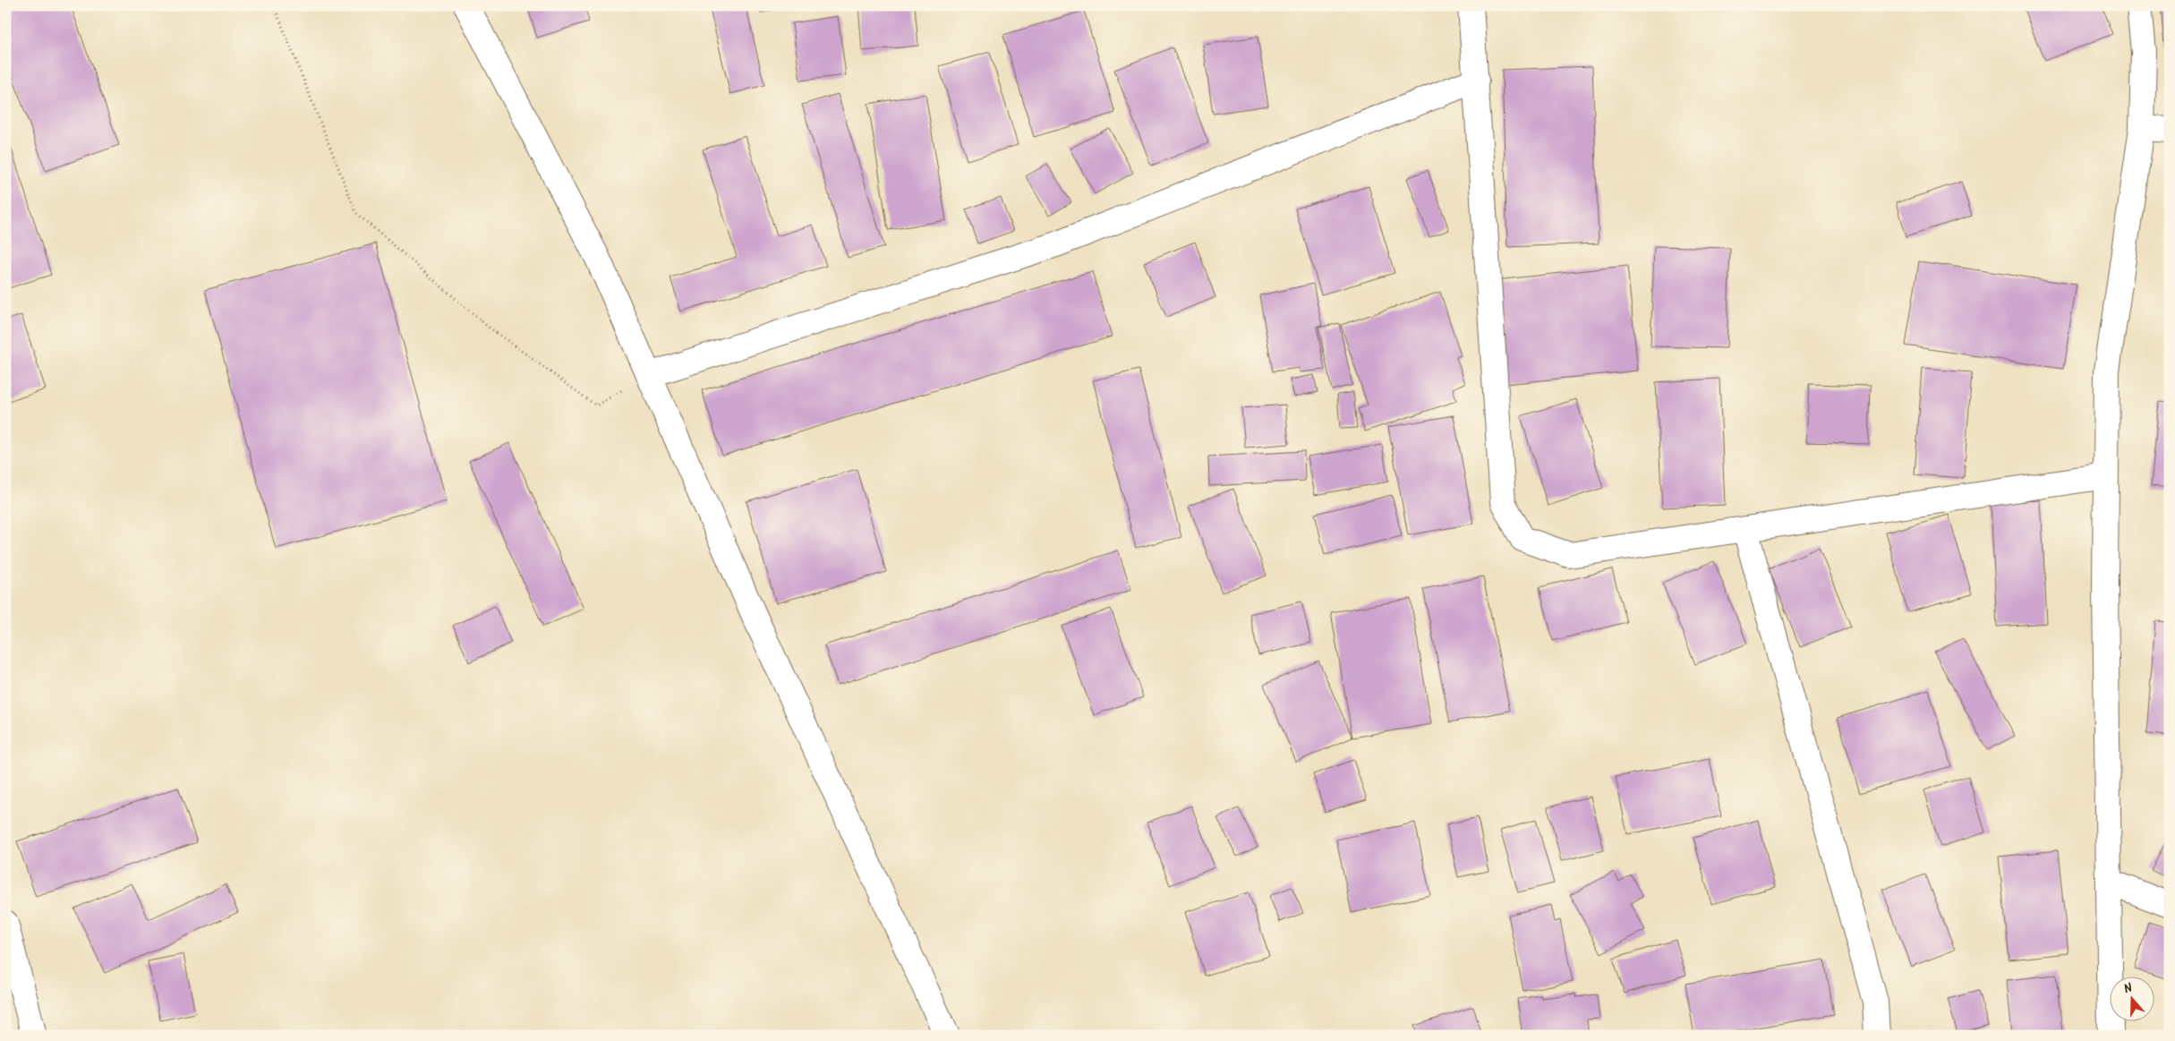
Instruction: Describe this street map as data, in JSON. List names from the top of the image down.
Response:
{
  "north": "top"
}
